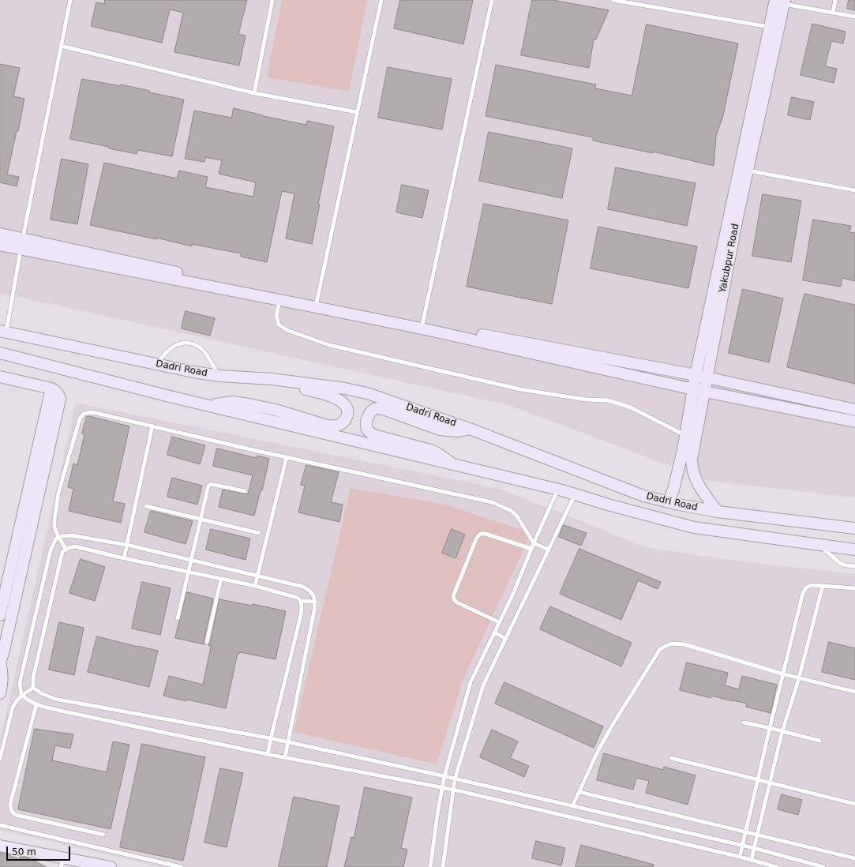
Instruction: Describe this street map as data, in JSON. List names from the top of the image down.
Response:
{
  "streets": {
    "street": ["Yakubpur Road", "Dadri Road"]
  },
  "crossings": [
    ["Yakubpur Road", "Dadri Road"]
  ],
  "scale_bar": "50 m"
}
